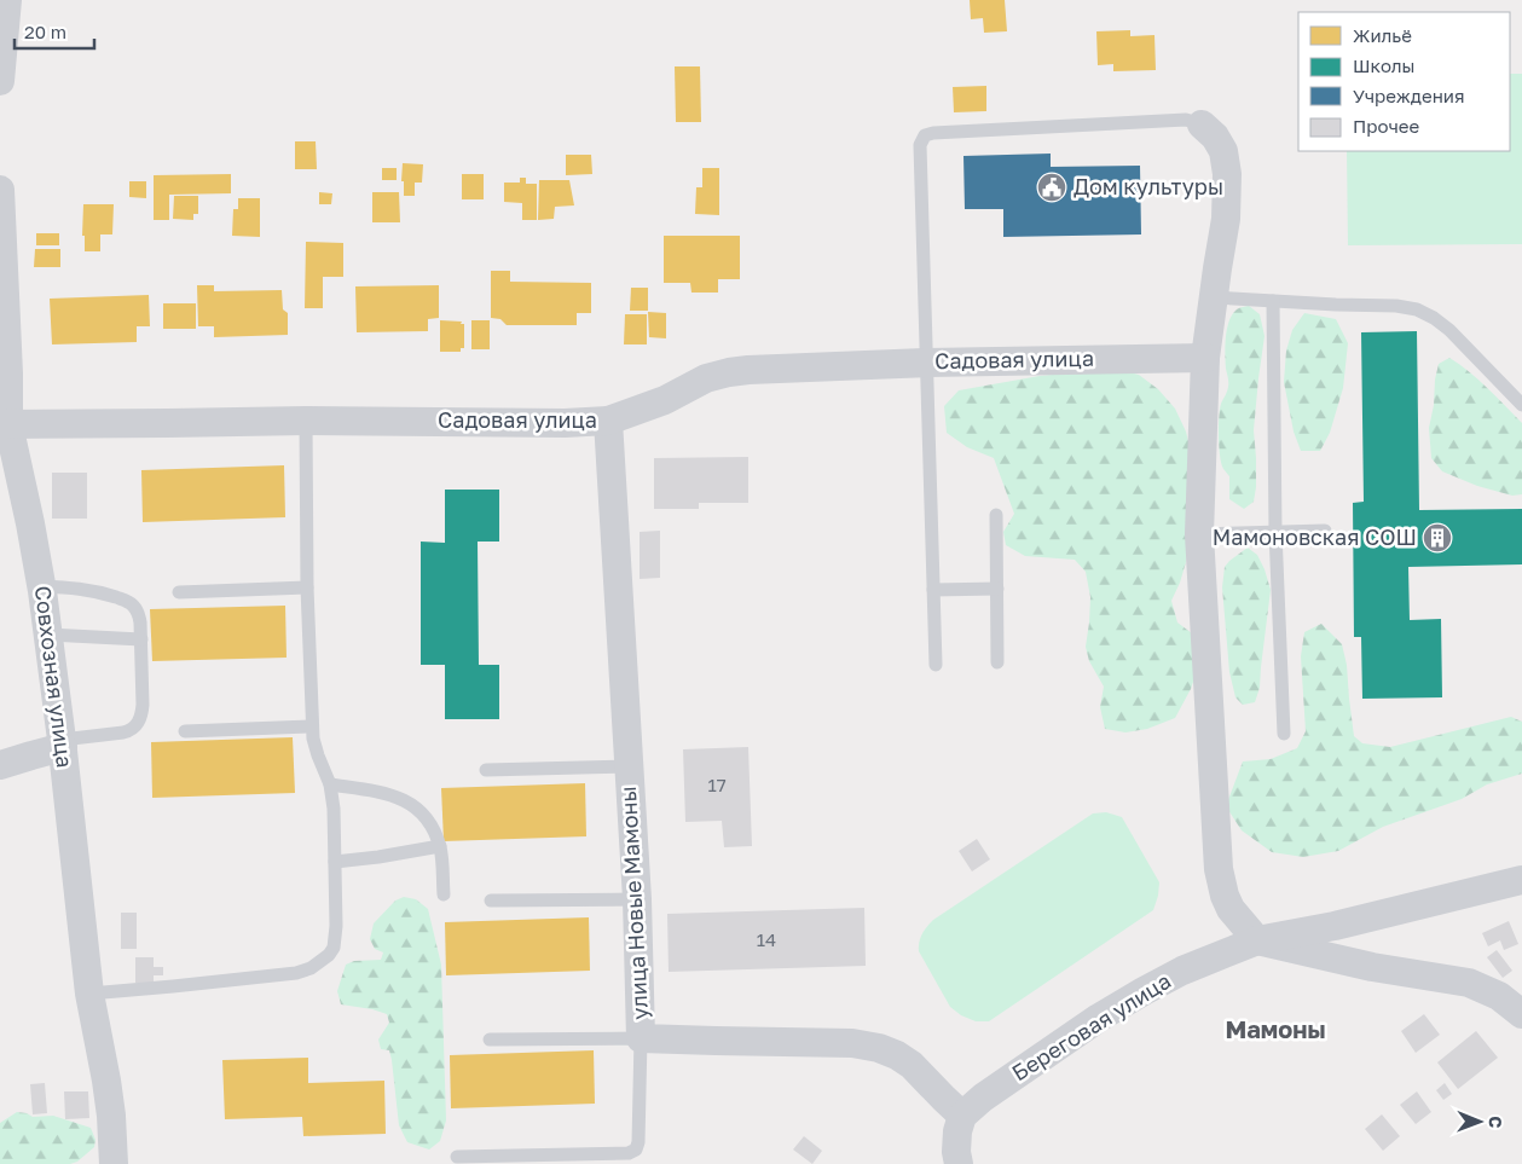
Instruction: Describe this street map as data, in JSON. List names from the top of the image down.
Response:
{
  "streets": {
    "street": [
      "Садовая улица",
      "Совхозная улица",
      "улица Новые Мамоны",
      "Береговая улица"
    ]
  },
  "crossings": [
    ["Садовая улица", "Совхозная улица"],
    ["Садовая улица", "улица Новые Мамоны"],
    ["улица Новые Мамоны", "Береговая улица"]
  ],
  "districts": ["Мамоны"],
  "places": {
    "public building": ["Дом культуры"],
    "building": ["Мамоновская СОШ"]
  },
  "house_numbers": ["17", "14"],
  "legend": [
    "Жильё",
    "Школы",
    "Учреждения",
    "Прочее"
  ],
  "scale_bar": "20 m",
  "north": "right"
}
